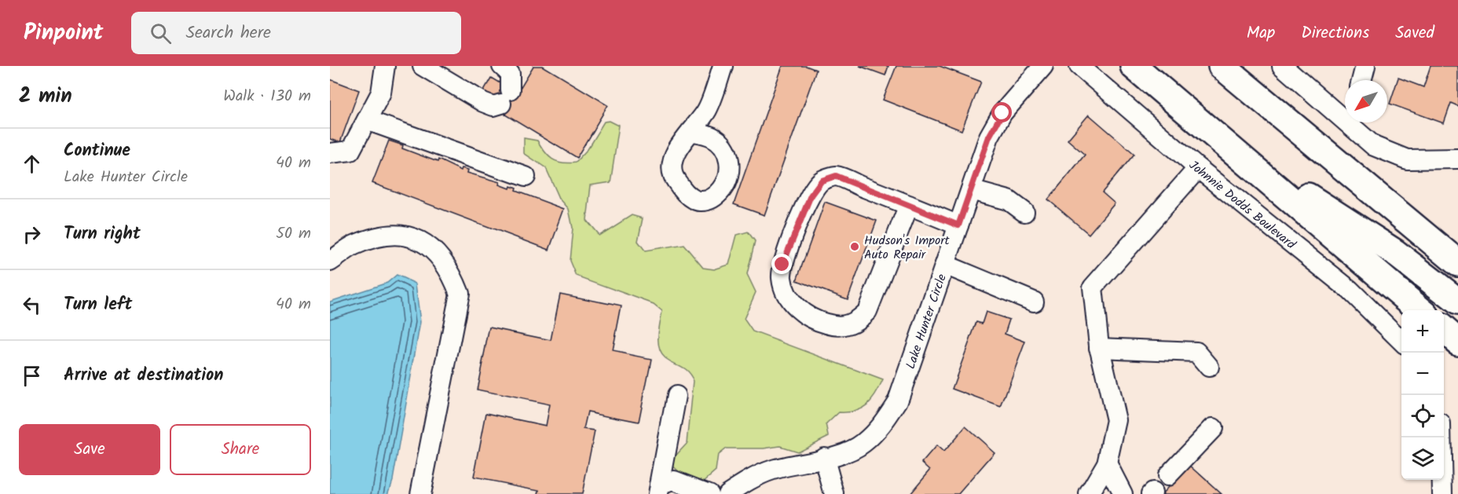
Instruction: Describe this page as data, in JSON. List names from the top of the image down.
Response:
{
  "streets": {
    "street": ["Johnnie Dodds Boulevard", "Lake Hunter Circle"]
  },
  "places": ["Hudson's Import Auto Repair"],
  "north": "bottom left",
  "page": {
    "header": "Pinpoint",
    "search": "Search here",
    "nav": ["Map", "Directions", "Saved"],
    "heading": ["2 min", "Walk · 130 m"],
    "list": [
      ["Continue", "Lake Hunter Circle", "40 m"],
      ["Turn right", "50 m"],
      ["Turn left", "40 m"],
      "Arrive at destination"
    ],
    "map_buttons": ["+", "−"],
    "buttons": ["Save", "Share"]
  }
}
